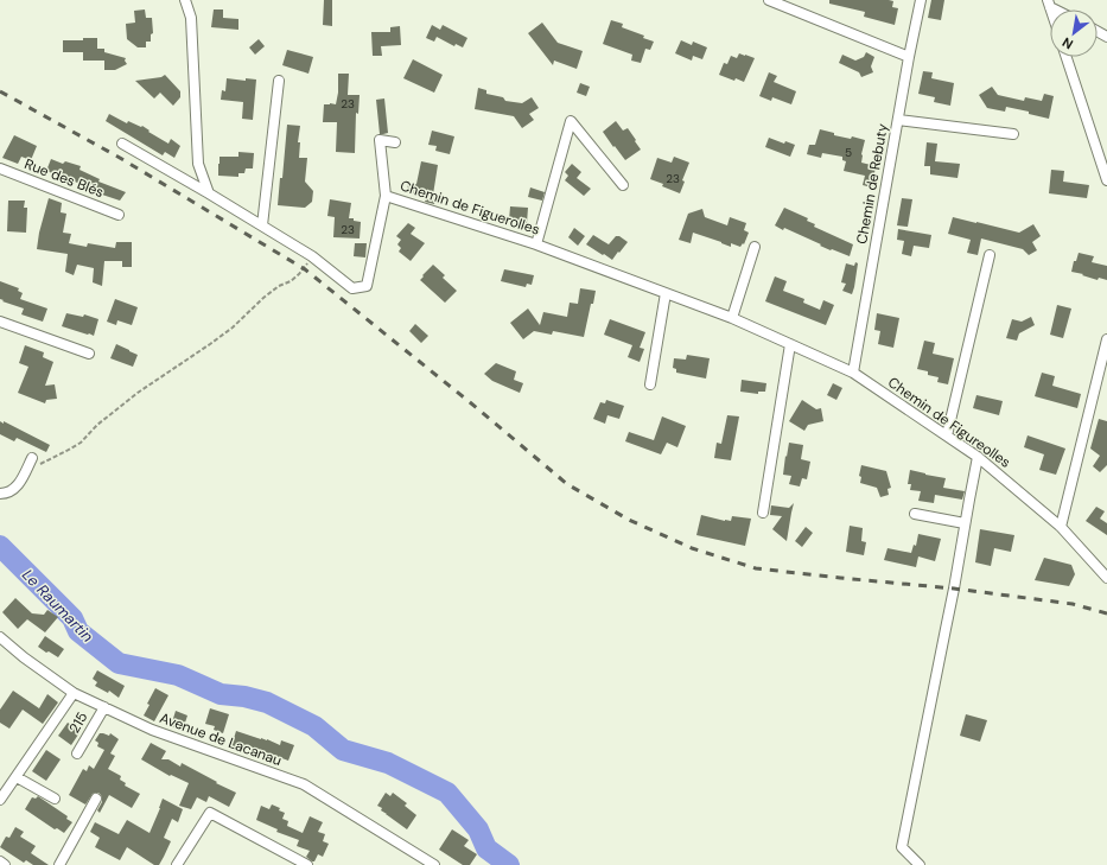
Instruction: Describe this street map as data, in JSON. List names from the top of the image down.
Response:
{
  "streets": {
    "street": [
      "Rue des Blés",
      "Chemin de Rebuty",
      "Chemin de Figuerolles",
      "Chemin de Figureolles",
      "215",
      "Avenue de Lacanau"
    ]
  },
  "crossings": [
    ["Chemin de Rebuty", "Chemin de Figuerolles"],
    ["Chemin de Rebuty", "Chemin de Figureolles"],
    ["Chemin de Figuerolles", "Chemin de Figureolles"],
    ["215", "Avenue de Lacanau"]
  ],
  "water": ["Le Raumartin"],
  "house_numbers": [
    "23",
    "5",
    "23",
    "23"
  ],
  "north": "bottom left"
}
